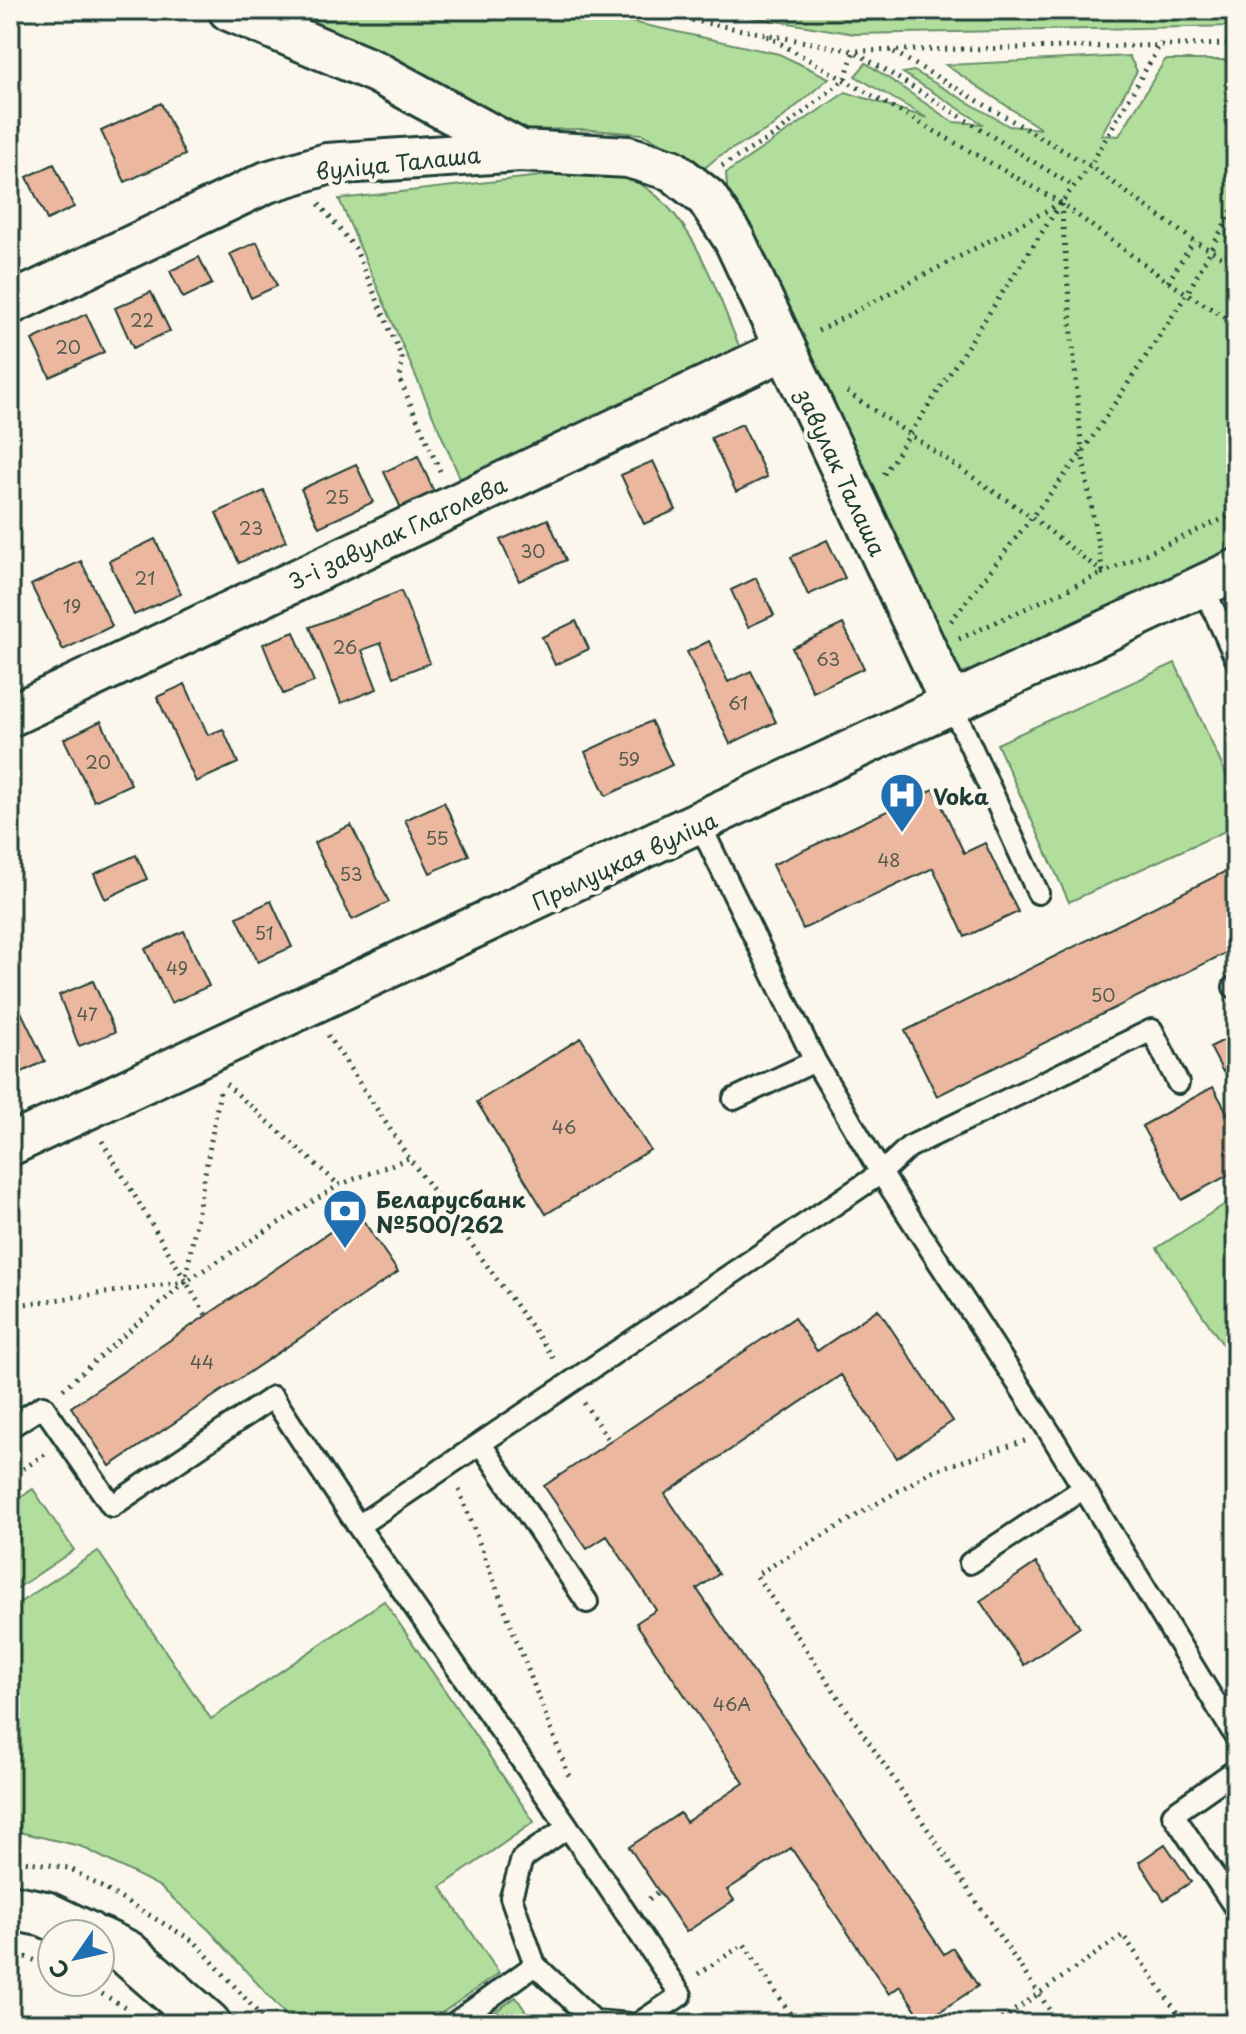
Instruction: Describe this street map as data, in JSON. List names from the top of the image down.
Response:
{
  "streets": {
    "street": [
      "вуліца Талаша",
      "завулак Талаша",
      "3-і завулак Глаголева",
      "Прылуцкая вуліца"
    ]
  },
  "crossings": [
    ["вуліца Талаша", "завулак Талаша"],
    ["завулак Талаша", "3-і завулак Глаголева"],
    ["завулак Талаша", "Прылуцкая вуліца"]
  ],
  "places": {
    "hospital": ["Voka"],
    "bank": ["Беларусбанк №500/262"]
  },
  "house_numbers": [
    "22",
    "20",
    "25",
    "23",
    "30",
    "21",
    "19",
    "26",
    "63",
    "61",
    "59",
    "20",
    "55",
    "48",
    "53",
    "51",
    "49",
    "50",
    "47",
    "46",
    "44",
    "46А"
  ],
  "north": "bottom left"
}
